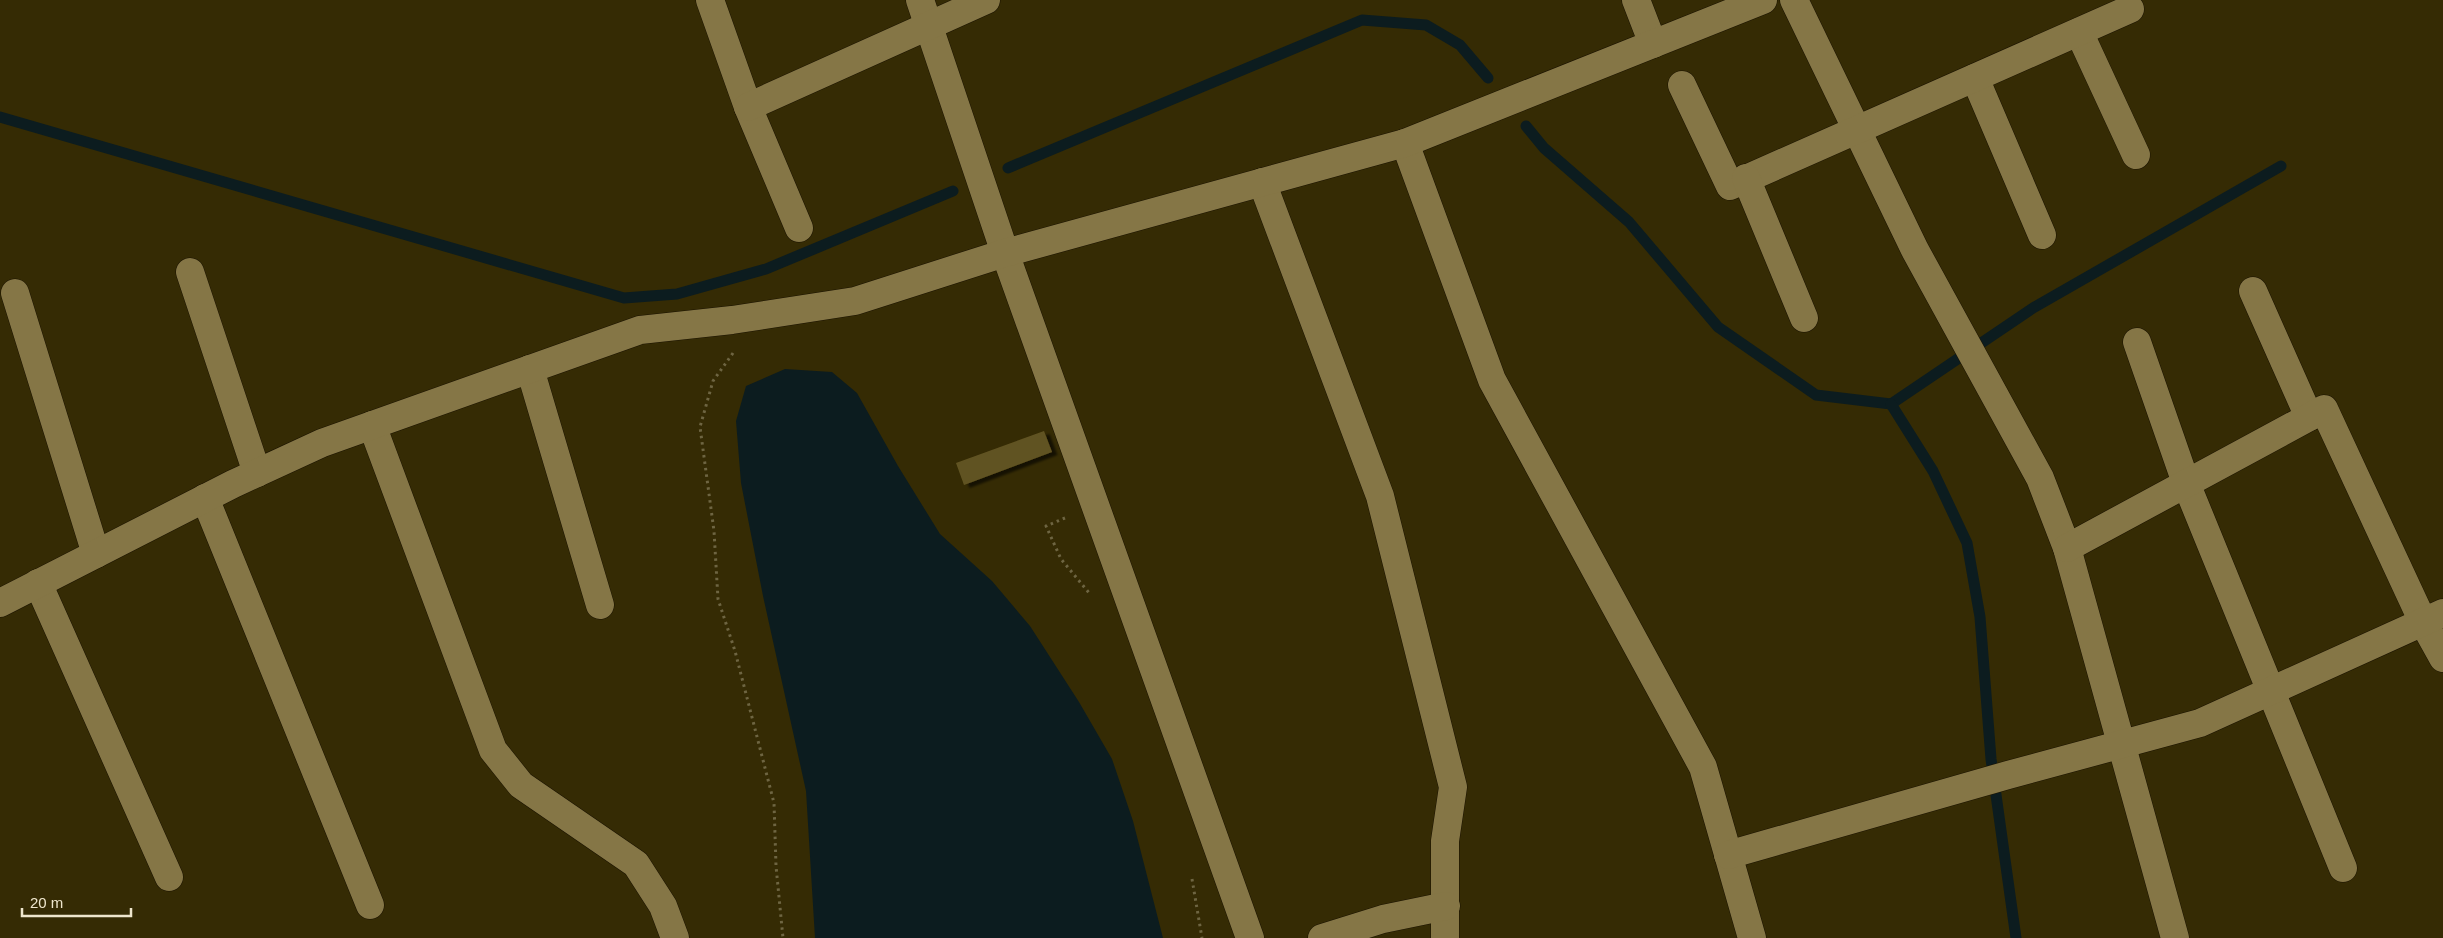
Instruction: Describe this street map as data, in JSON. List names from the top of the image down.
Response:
{
  "scale_bar": "20 m"
}
